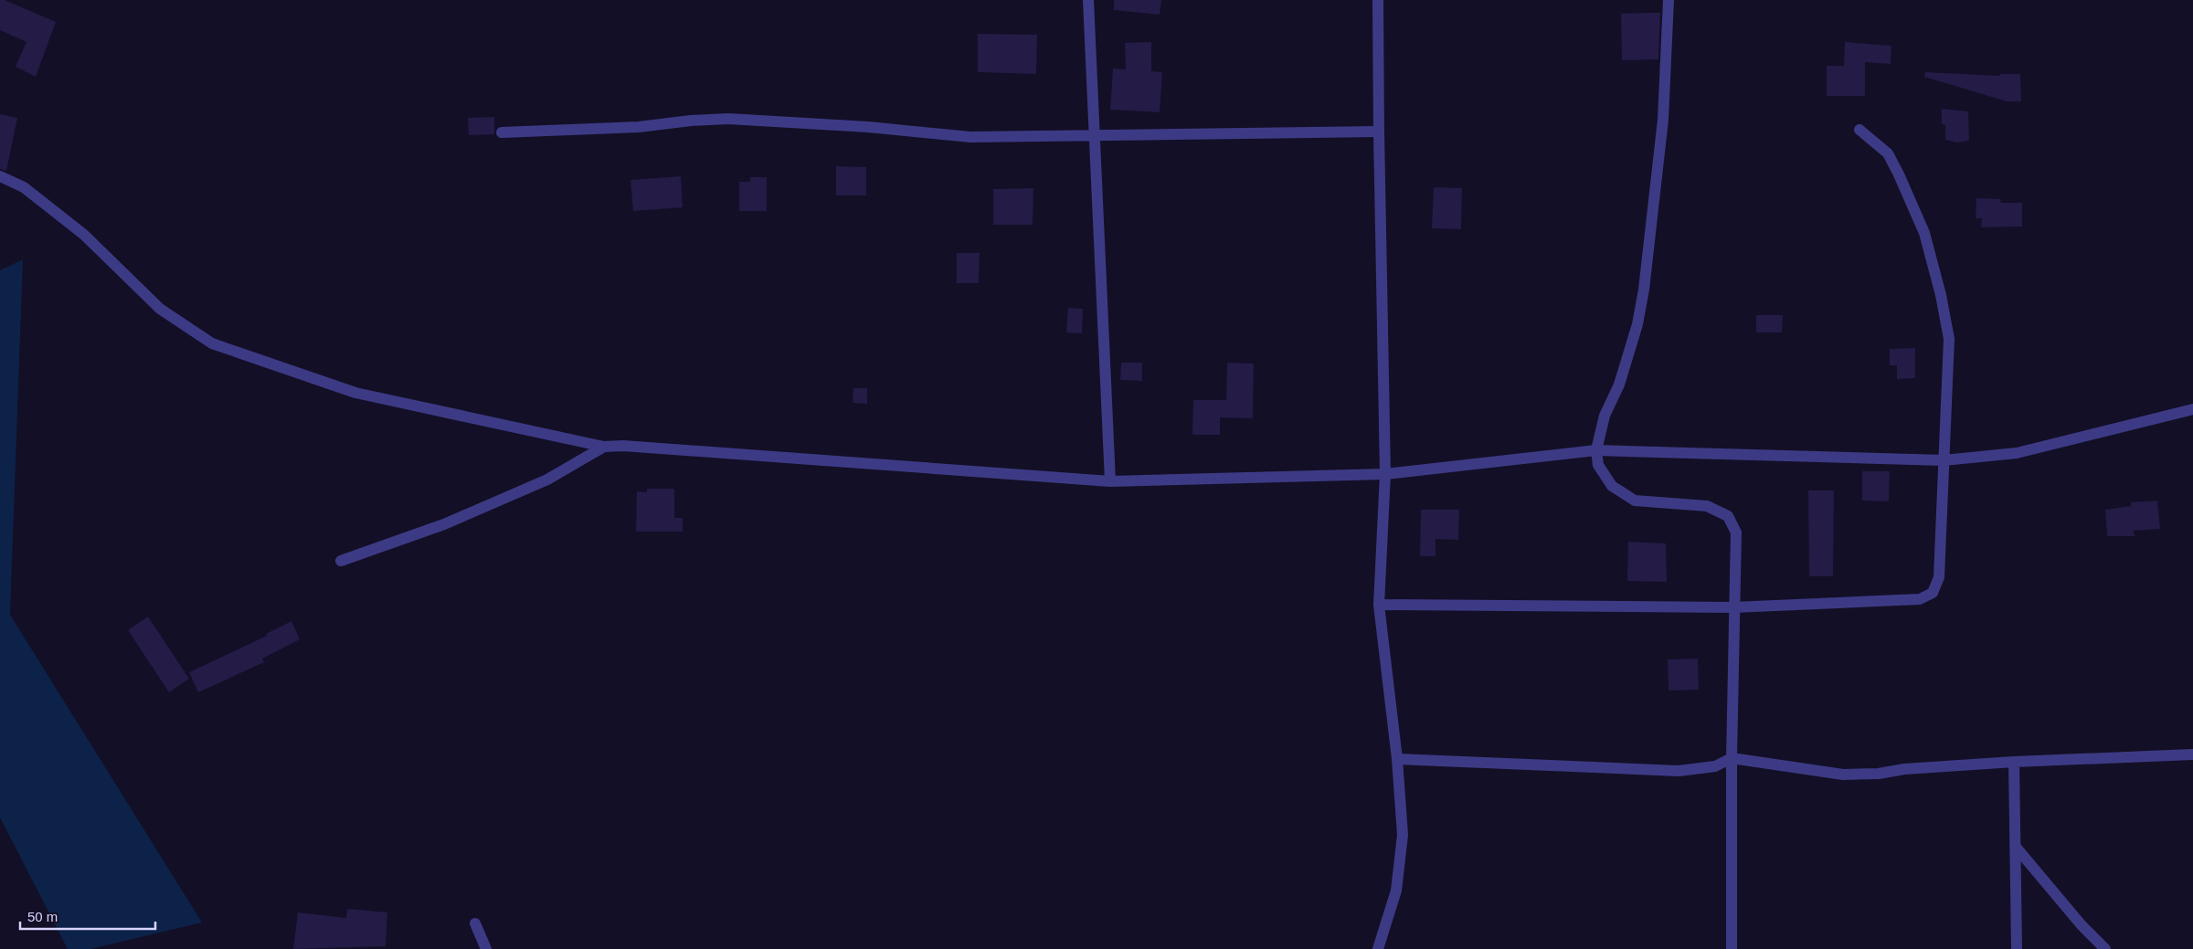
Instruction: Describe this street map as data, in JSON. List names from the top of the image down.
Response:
{
  "scale_bar": "50 m"
}
